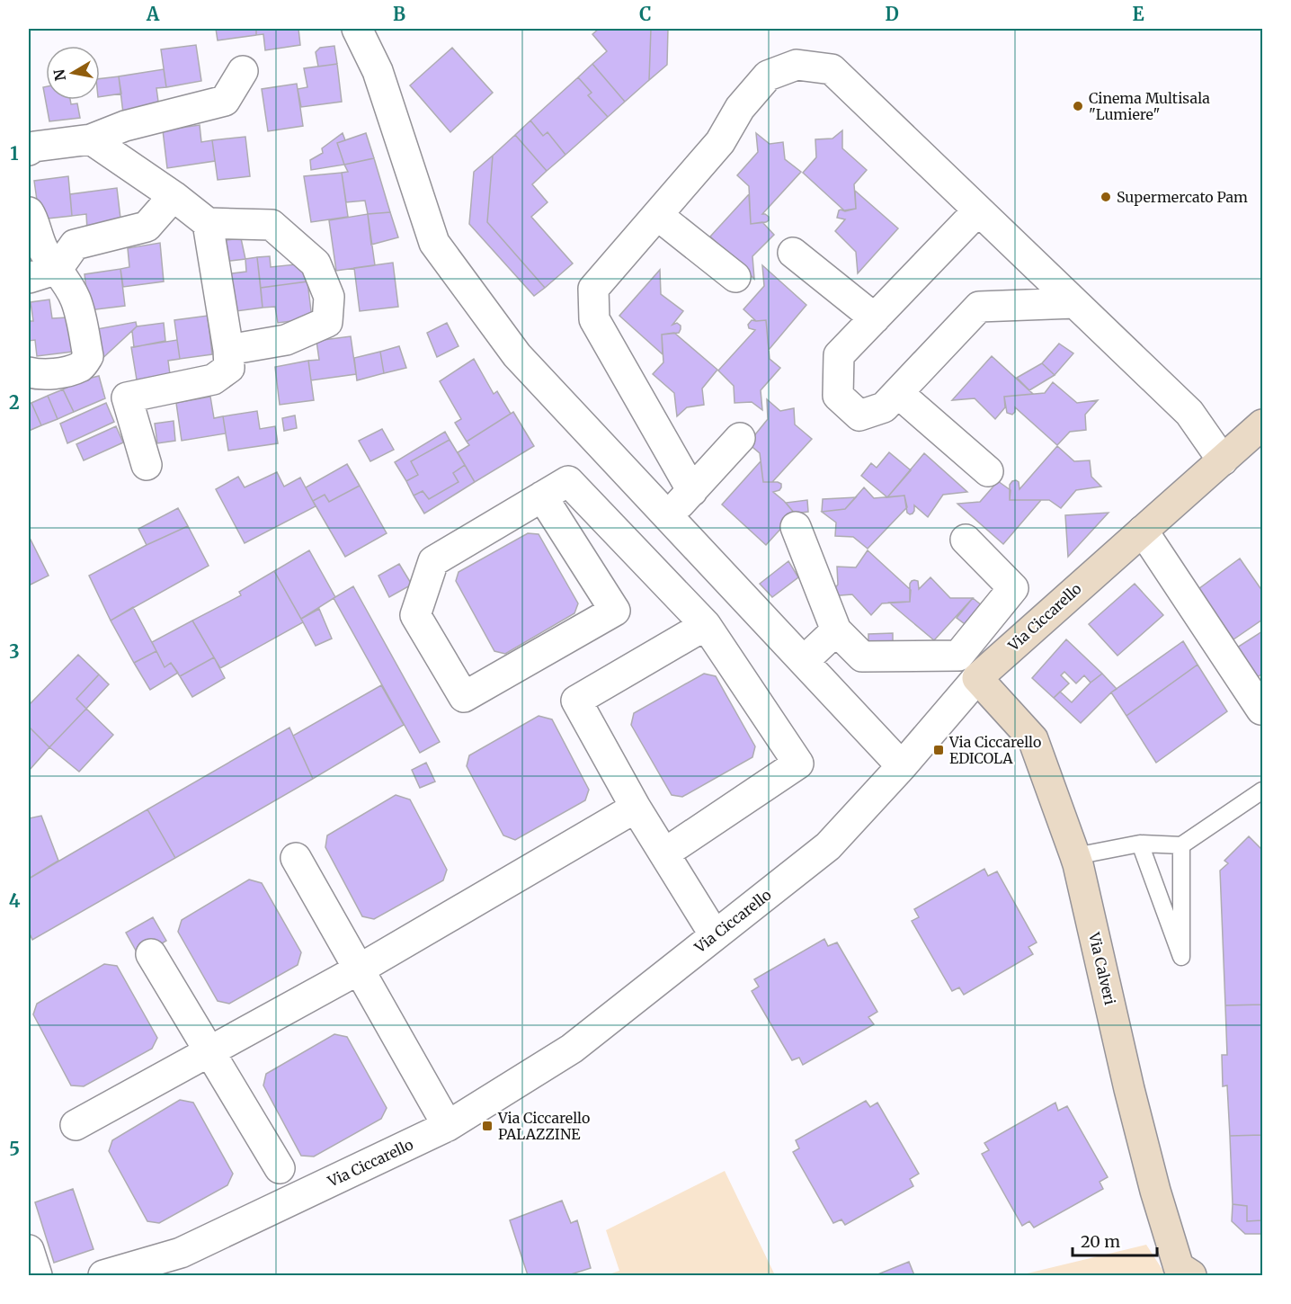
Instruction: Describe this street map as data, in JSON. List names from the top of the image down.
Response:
{
  "streets": {
    "street": ["Via Ciccarello", "Via Calveri"]
  },
  "crossings": [
    ["Via Ciccarello", "Via Calveri"]
  ],
  "places": {
    "other": ["Cinema Multisala \"Lumiere\"", "Supermercato Pam"],
    "transit": ["Via Ciccarello EDICOLA", "Via Ciccarello PALAZZINE"]
  },
  "scale_bar": "20 m",
  "north": "left",
  "grid": {
    "columns": [
      "A",
      "B",
      "C",
      "D",
      "E"
    ],
    "rows": [
      "1",
      "2",
      "3",
      "4",
      "5"
    ]
  }
}
